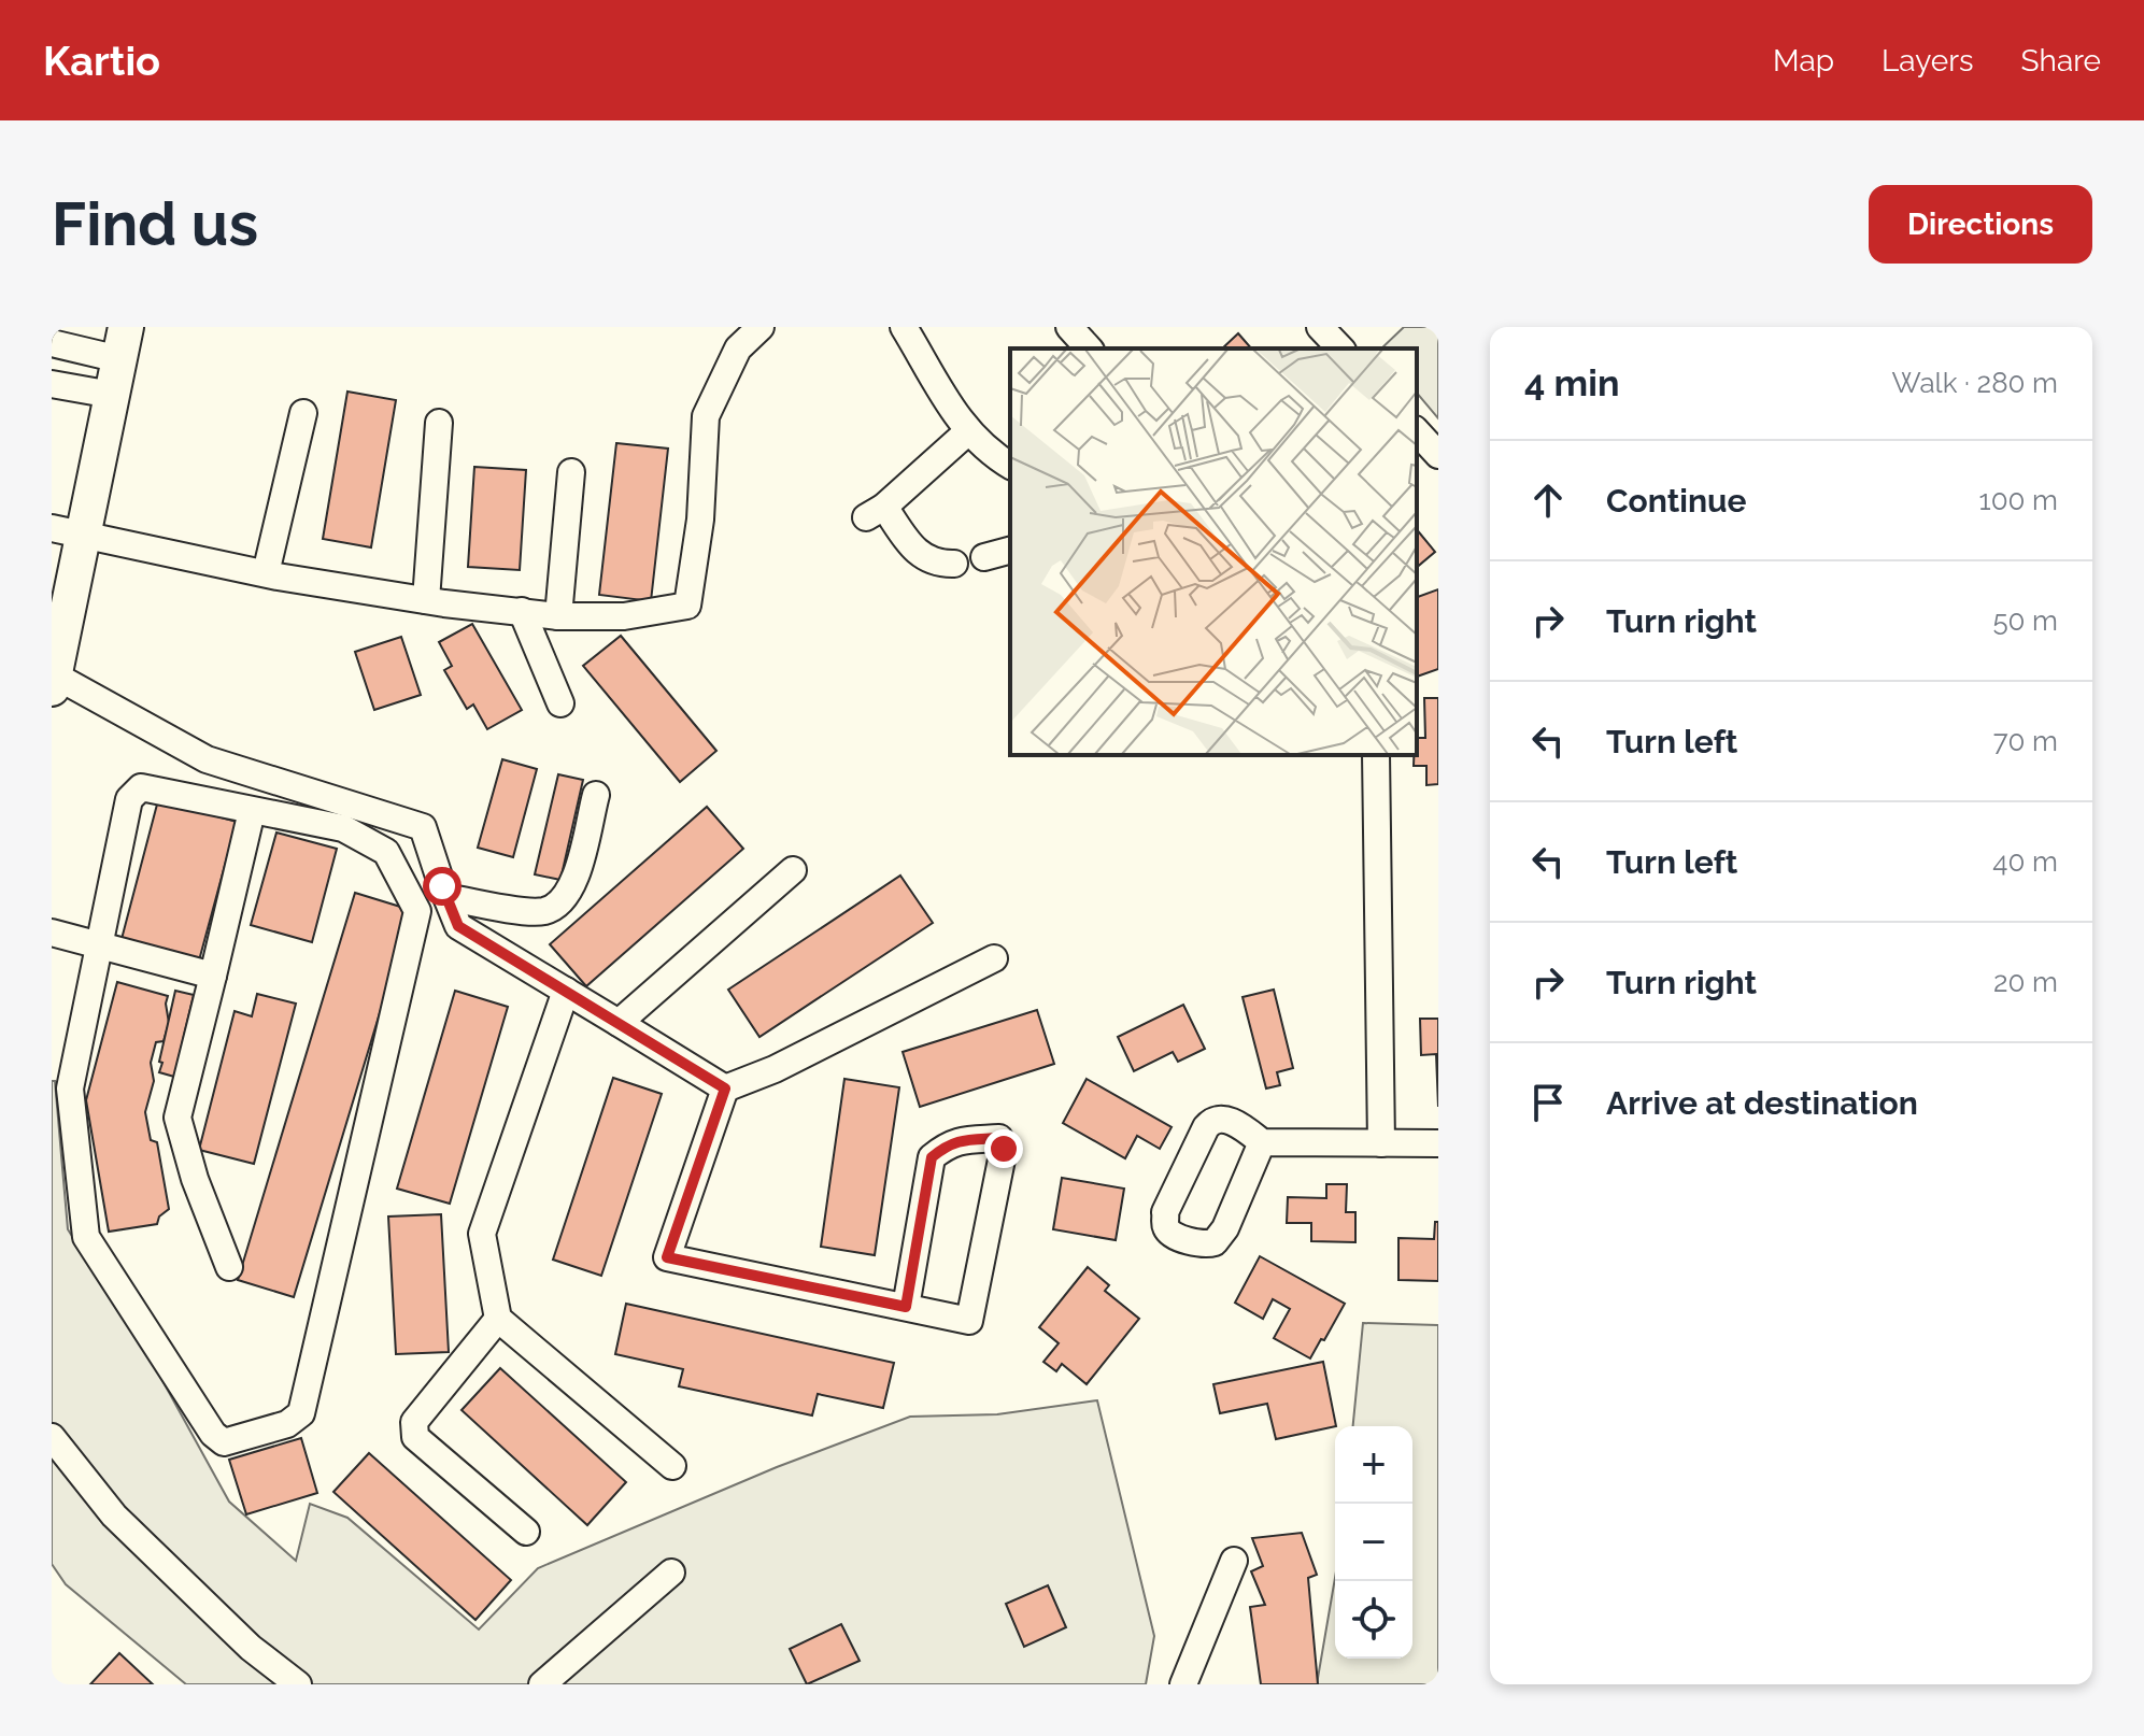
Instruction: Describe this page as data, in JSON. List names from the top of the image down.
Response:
{
  "page": {
    "header": "Kartio",
    "nav": ["Map", "Layers", "Share"],
    "buttons": "Directions",
    "title": "Find us",
    "heading": ["4 min", "Walk · 280 m"],
    "list": [
      ["Continue", "100 m"],
      ["Turn right", "50 m"],
      ["Turn left", "70 m"],
      ["Turn left", "40 m"],
      ["Turn right", "20 m"],
      "Arrive at destination"
    ],
    "map_buttons": ["+", "−"]
  }
}
